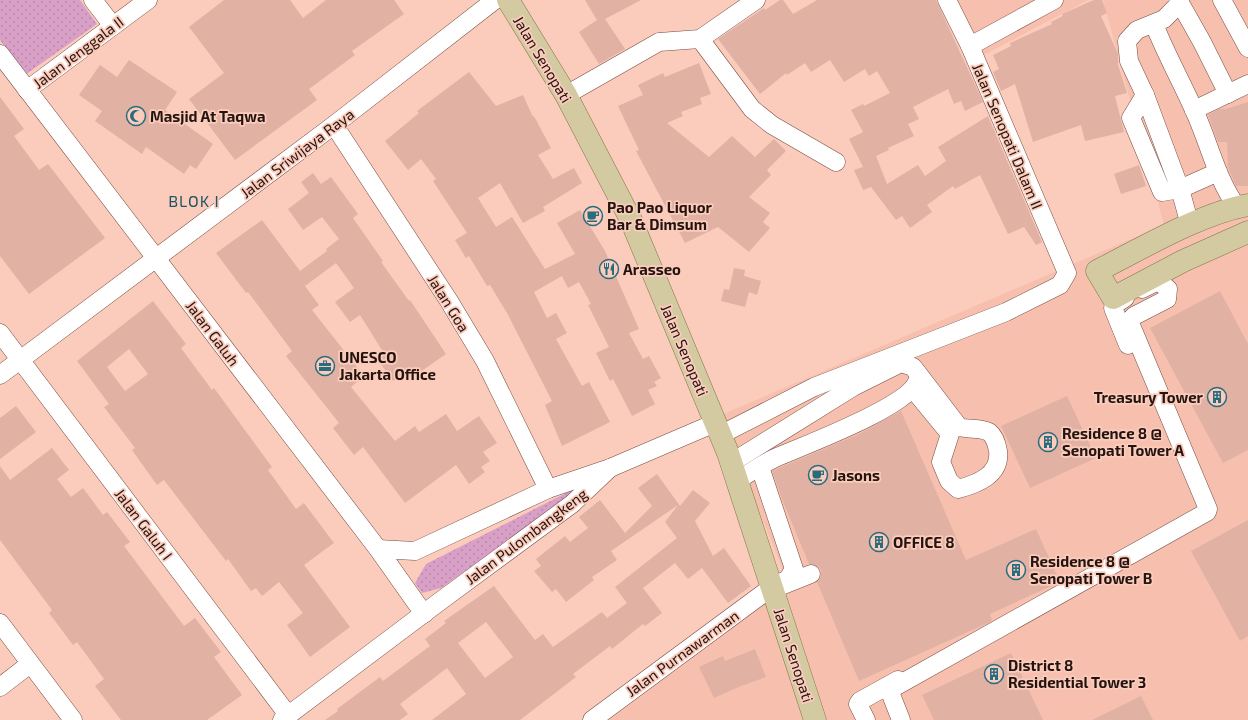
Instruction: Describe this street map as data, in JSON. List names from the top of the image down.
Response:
{
  "streets": {
    "main road": ["Jalan Senopati"],
    "street": [
      "Jalan Jenggala II",
      "Jalan Senopati Dalam II",
      "Jalan Sriwijaya Raya",
      "Jalan Goa",
      "Jalan Galuh",
      "Jalan Galuh I",
      "Jalan Pulombangkeng",
      "Jalan Purnawarman"
    ]
  },
  "crossings": [
    ["Jalan Jenggala II", "Jalan Galuh"],
    ["Jalan Senopati", "Jalan Pulombangkeng"],
    ["Jalan Senopati", "Jalan Purnawarman"],
    ["Jalan Senopati Dalam II", "Jalan Pulombangkeng"],
    ["Jalan Sriwijaya Raya", "Jalan Goa"],
    ["Jalan Sriwijaya Raya", "Jalan Galuh"],
    ["Jalan Sriwijaya Raya", "Jalan Galuh I"],
    ["Jalan Goa", "Jalan Pulombangkeng"],
    ["Jalan Galuh", "Jalan Pulombangkeng"],
    ["Jalan Galuh I", "Jalan Pulombangkeng"]
  ],
  "districts": ["BLOK I"],
  "places": {
    "mosque": ["Masjid At Taqwa"],
    "cafe": ["Pao Pao Liquor Bar & Dimsum", "Jasons"],
    "restaurant": ["Arasseo"],
    "office": ["UNESCO Jakarta Office"],
    "building": [
      "Treasury Tower",
      "Residence 8 @ Senopati Tower A",
      "OFFICE 8",
      "Residence 8 @ Senopati Tower B",
      "District 8 Residential Tower 3"
    ]
  }
}
